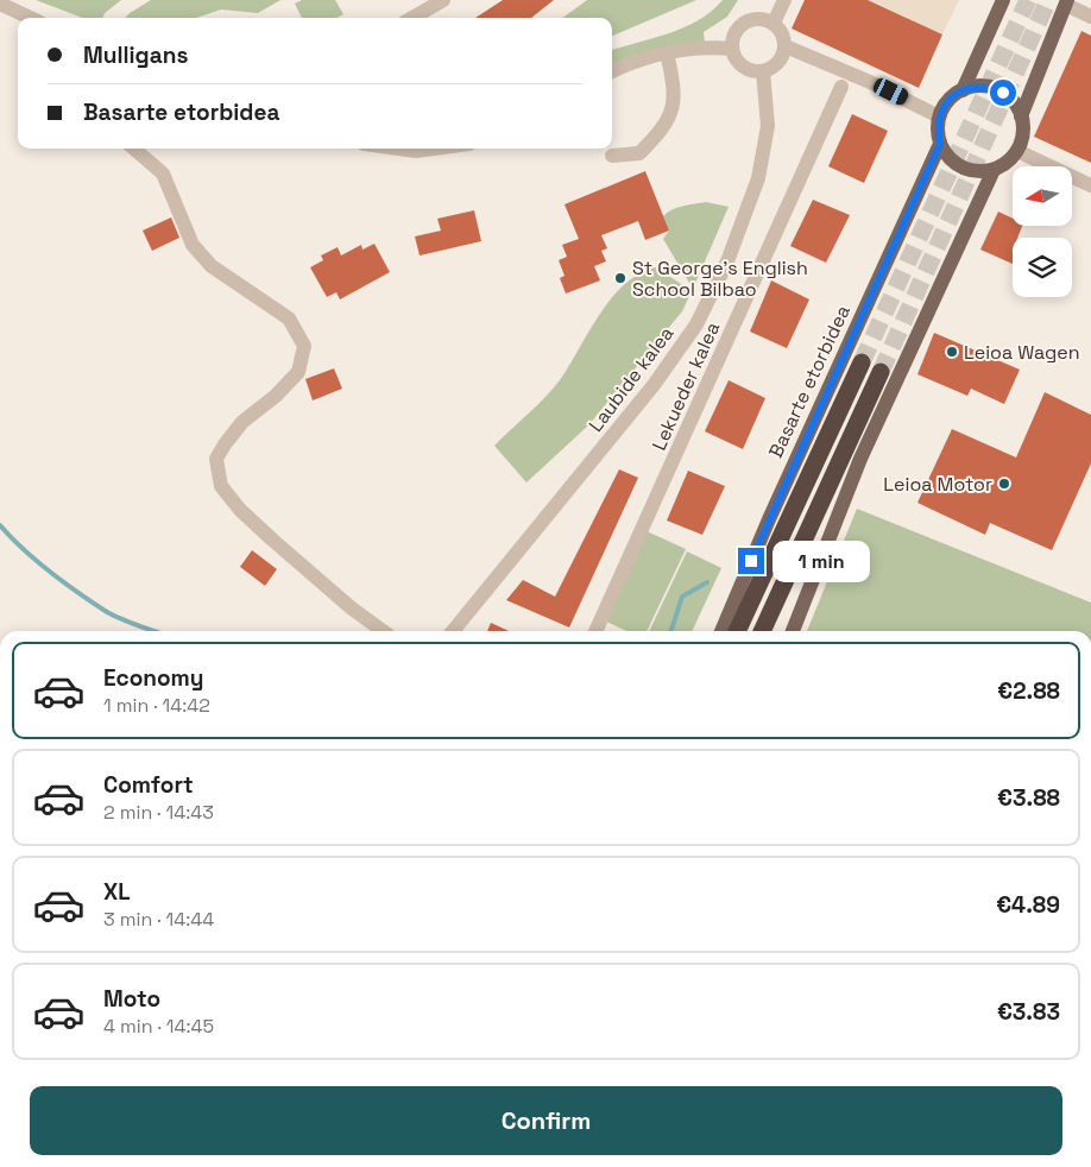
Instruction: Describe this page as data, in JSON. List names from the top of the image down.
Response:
{
  "streets": {
    "main road": ["Basarte etorbidea"],
    "street": ["Laubide kalea", "Lekueder kalea"]
  },
  "places": ["St George's English School Bilbao", "Leioa Wagen", "Leioa Motor"],
  "north": "left",
  "page": {
    "banner": ["Mulligans", "Basarte etorbidea"],
    "bubble": "1 min",
    "list": [
      {
        "name": "Economy",
        "note": "1 min · 14:42",
        "value": "€2.88"
      },
      {
        "name": "Comfort",
        "note": "2 min · 14:43",
        "value": "€3.88"
      },
      {
        "name": "XL",
        "note": "3 min · 14:44",
        "value": "€4.89"
      },
      {
        "name": "Moto",
        "note": "4 min · 14:45",
        "value": "€3.83"
      }
    ],
    "buttons": "Confirm"
  }
}
